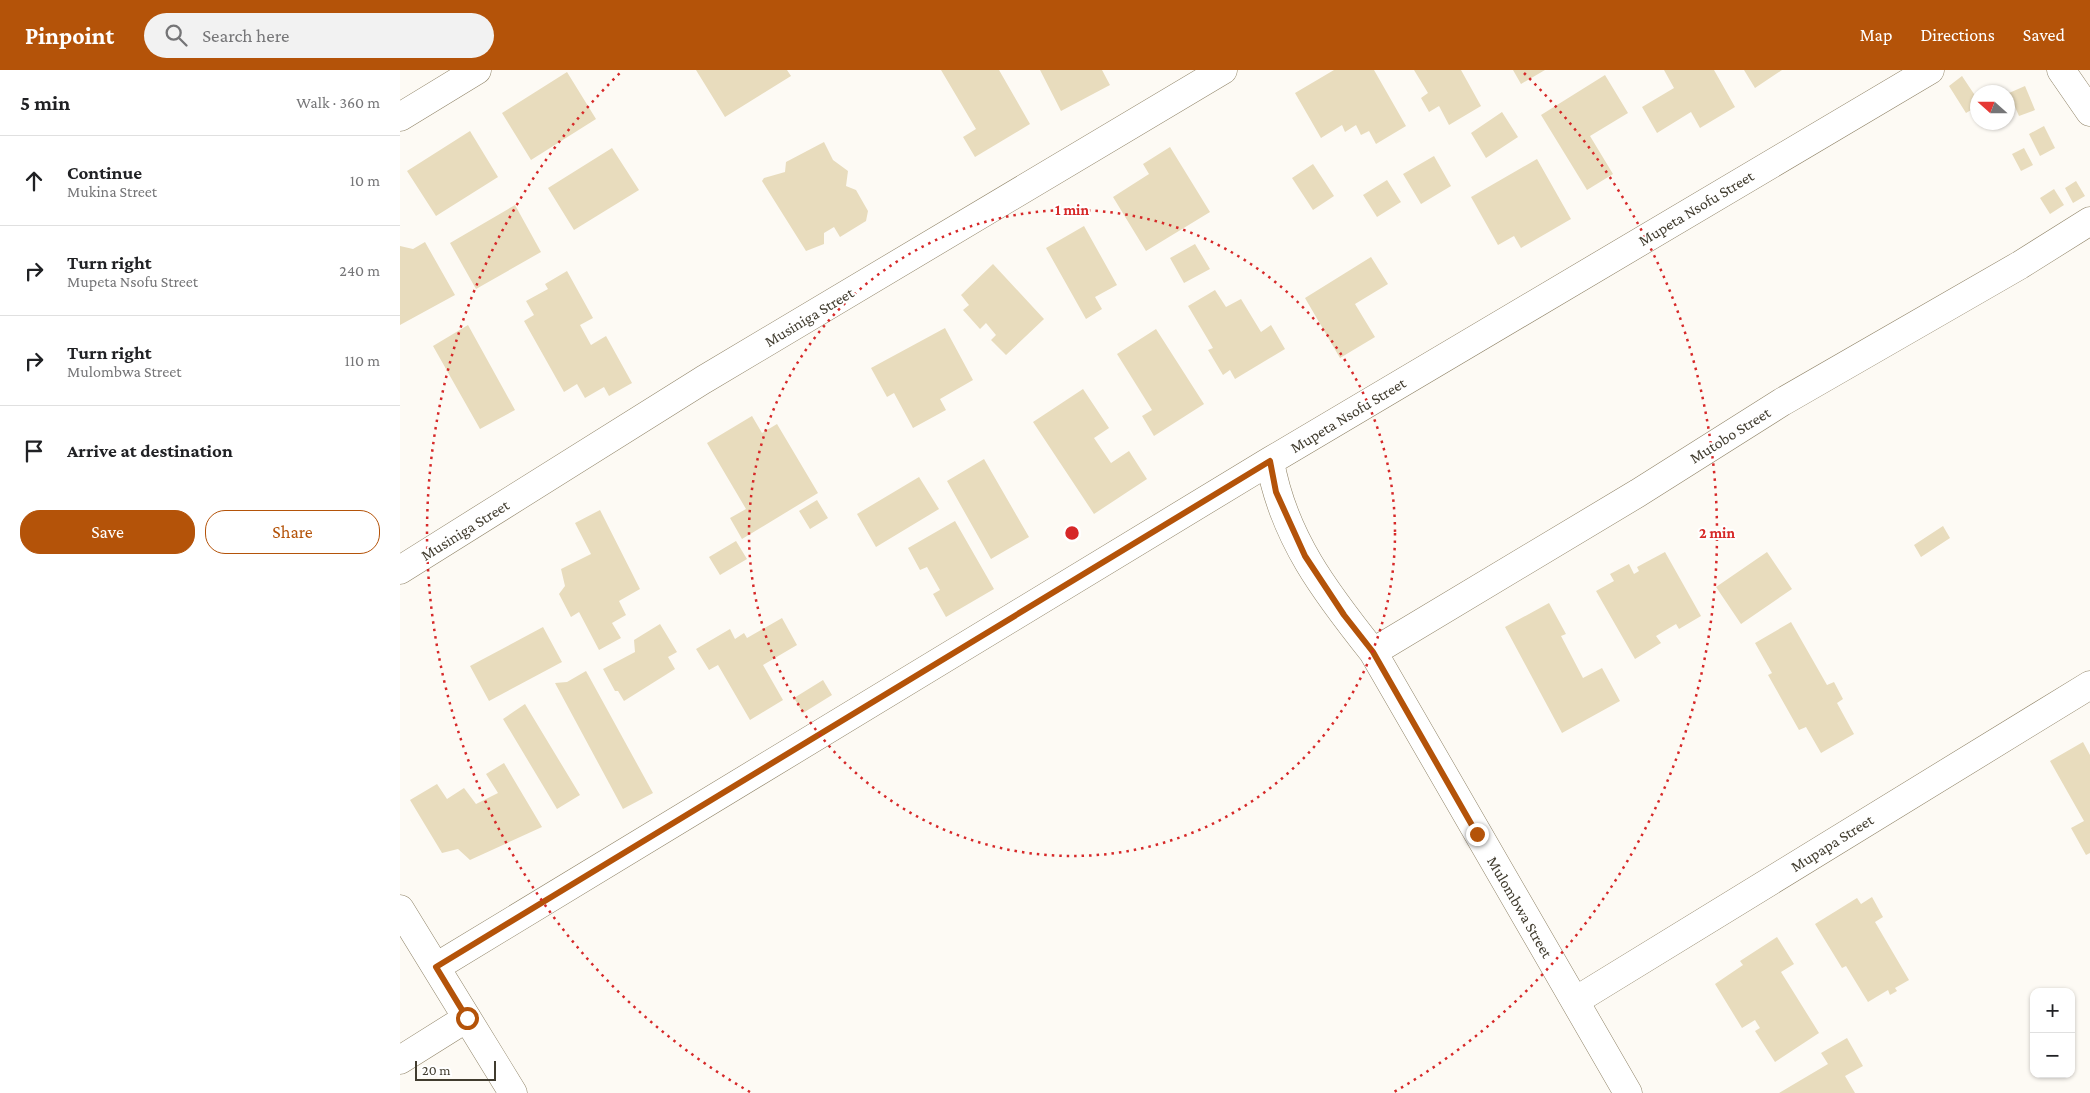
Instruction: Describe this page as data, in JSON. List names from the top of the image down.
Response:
{
  "streets": {
    "street": [
      "Mupeta Nsofu Street",
      "Musiniga Street",
      "Mutobo Street",
      "Mupapa Street",
      "Mulombwa Street"
    ]
  },
  "crossings": [
    ["Mupeta Nsofu Street", "Mulombwa Street"],
    ["Mutobo Street", "Mulombwa Street"],
    ["Mupapa Street", "Mulombwa Street"]
  ],
  "scale_bar": "20 m",
  "north": "left",
  "page": {
    "header": "Pinpoint",
    "search": "Search here",
    "nav": ["Map", "Directions", "Saved"],
    "heading": ["5 min", "Walk · 360 m"],
    "list": [
      ["Continue", "Mukina Street", "10 m"],
      ["Turn right", "Mupeta Nsofu Street", "240 m"],
      ["Turn right", "Mulombwa Street", "110 m"],
      "Arrive at destination"
    ],
    "buttons": ["Save", "Share"],
    "map_buttons": ["+", "−"],
    "scale": "20 m"
  },
  "rings": ["1 min", "2 min"]
}
